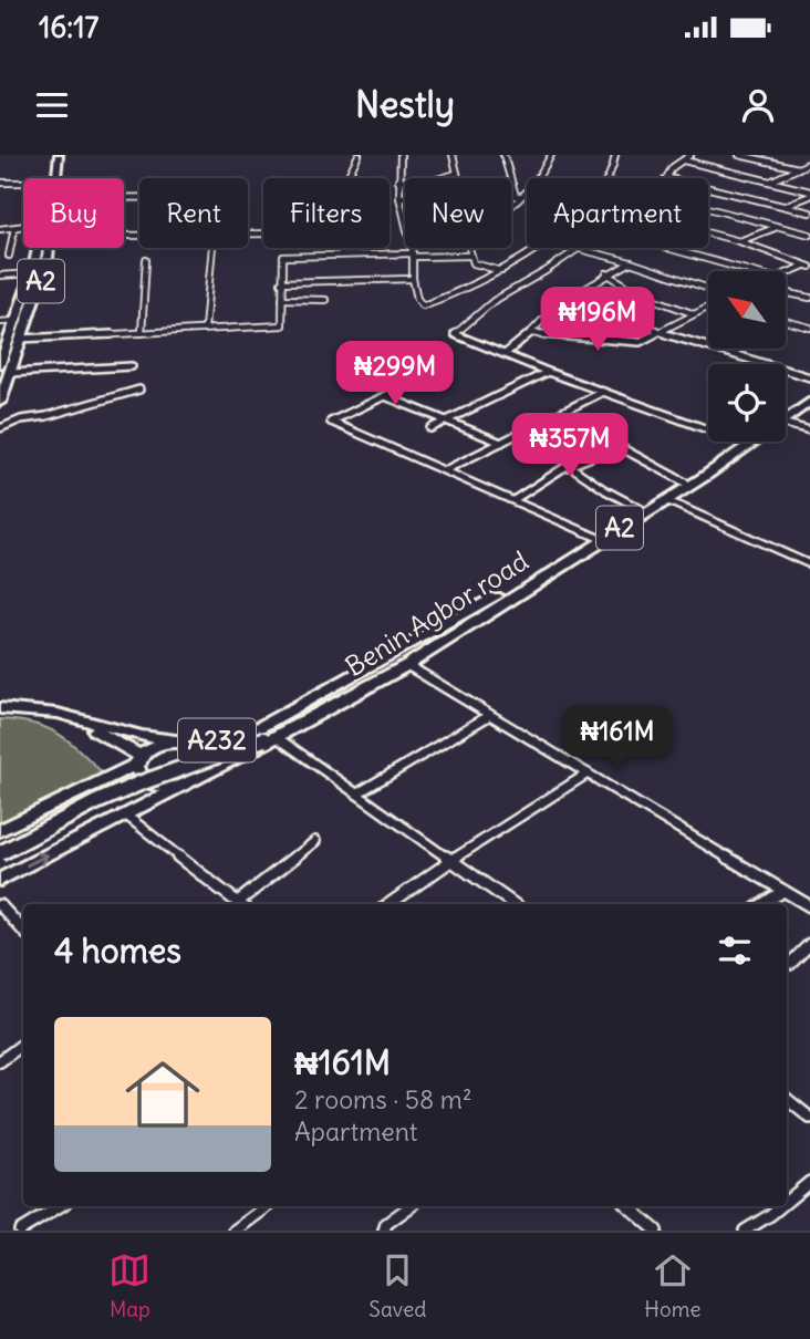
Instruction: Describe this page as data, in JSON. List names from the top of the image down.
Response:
{
  "streets": {
    "highway": ["A2", "Benin Agbor road", "A232"]
  },
  "crossings": [
    ["A2", "Benin Agbor road"]
  ],
  "north": "top left",
  "page": {
    "status": "16:17",
    "header": "Nestly",
    "chip": [
      "Buy",
      "Rent",
      "Filters",
      "New",
      "Apartment"
    ],
    "price": [
      "₦196M",
      "₦299M",
      "₦357M",
      "₦161M"
    ],
    "heading": "4 homes",
    "list": [
      {
        "name": "₦161M",
        "note": "2 rooms · 58 m² · Apartment"
      }
    ],
    "tabs": ["Map", "Saved", "Home"]
  }
}
